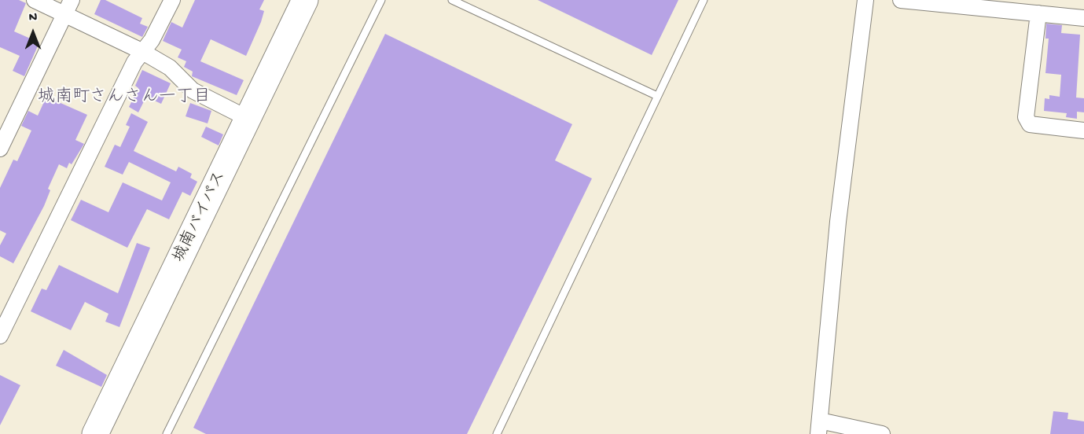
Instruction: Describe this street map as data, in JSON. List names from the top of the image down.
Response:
{
  "streets": {
    "highway": ["城南バイパス"]
  },
  "districts": ["城南町さんさん一丁目"],
  "north": "top"
}
